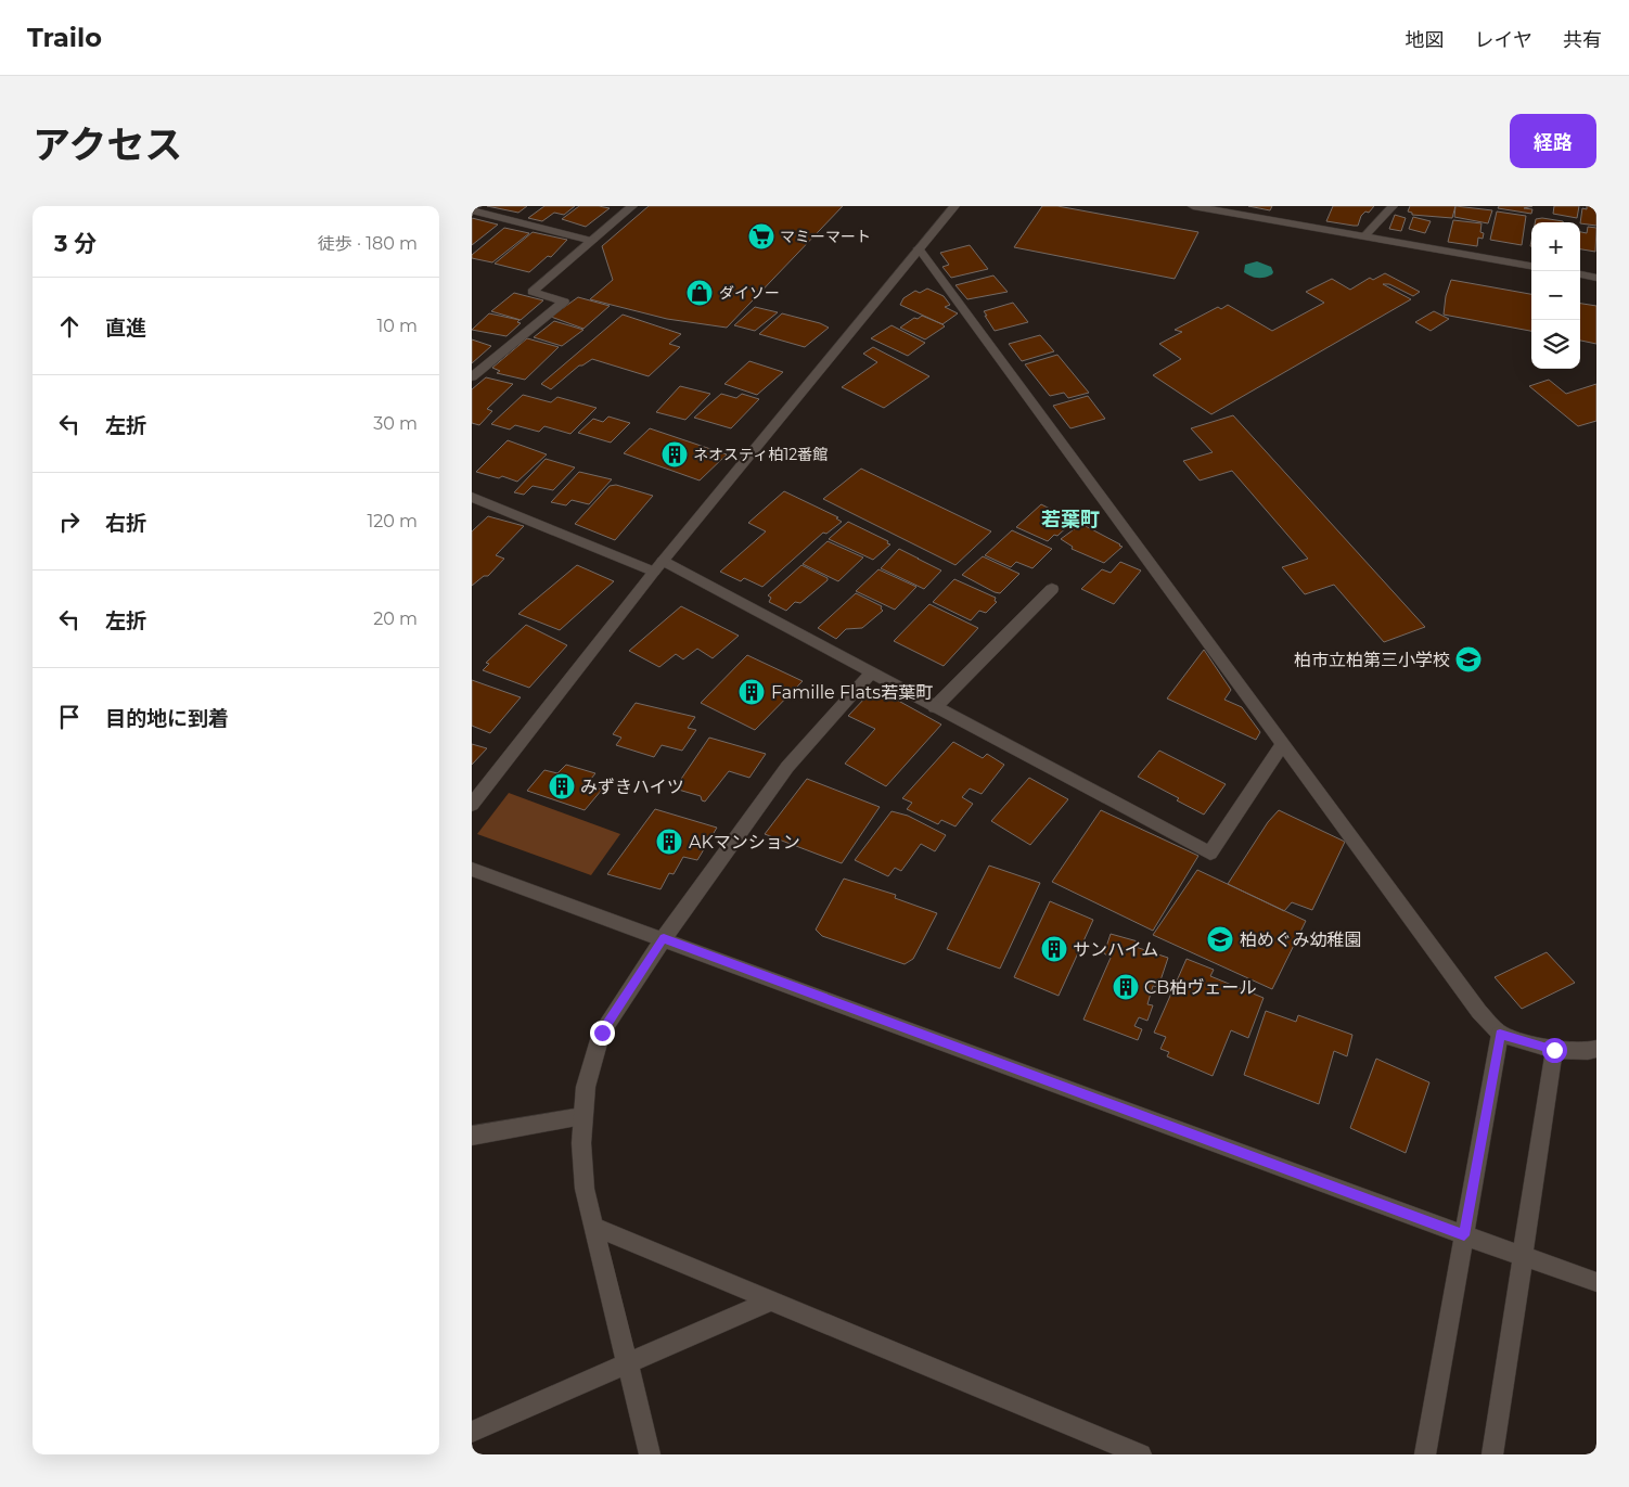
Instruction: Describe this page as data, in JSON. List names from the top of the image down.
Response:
{
  "districts": ["若葉町"],
  "places": {
    "supermarket": ["マミーマート"],
    "shop": ["ダイソー"],
    "building": [
      "ネオスティ柏12番館",
      "Famille Flats若葉町",
      "みずきハイツ",
      "AKマンション",
      "サンハイム",
      "CB柏ヴェール"
    ],
    "school or university": ["柏市立柏第三小学校", "柏めぐみ幼稚園"]
  },
  "page": {
    "header": "Trailo",
    "nav": ["地図", "レイヤ", "共有"],
    "title": "アクセス",
    "buttons": "経路",
    "heading": ["3 分", "徒歩 · 180 m"],
    "map_buttons": ["+", "−"],
    "list": [
      ["直進", "10 m"],
      ["左折", "30 m"],
      ["右折", "120 m"],
      ["左折", "20 m"],
      "目的地に到着"
    ]
  }
}
